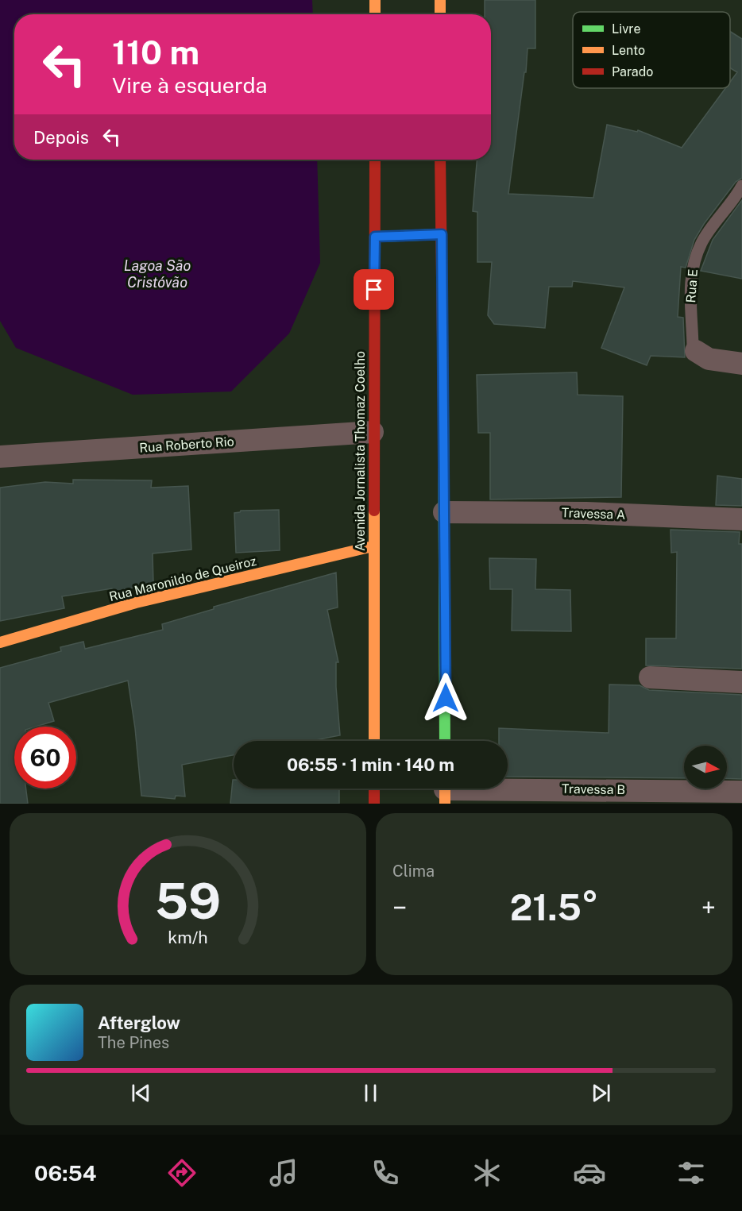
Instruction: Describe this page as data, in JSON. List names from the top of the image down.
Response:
{
  "streets": {
    "main road": ["Avenida Jornalista Thomaz Coelho", "Rua Maronildo de Queiroz"],
    "street": [
      "Rua E",
      "Rua Roberto Rio",
      "Travessa A",
      "Travessa B"
    ]
  },
  "crossings": [
    ["Rua Roberto Rio", "Avenida Jornalista Thomaz Coelho"],
    ["Avenida Jornalista Thomaz Coelho", "Rua Maronildo de Queiroz"]
  ],
  "water": ["Lagoa São Cristóvão"],
  "legend": ["Livre", "Lento", "Parado"],
  "north": "right",
  "page": {
    "turn": ["110 m", "Vire à esquerda"],
    "then": "Depois",
    "limit": "60",
    "trip": "06:55 · 1 min · 140 m",
    "tile": "Clima",
    "heat": ["−", "21.5°", "+"],
    "song": ["Afterglow", "The Pines"],
    "tabs": "06:54",
    "gauge": ["59", "km/h"]
  }
}
